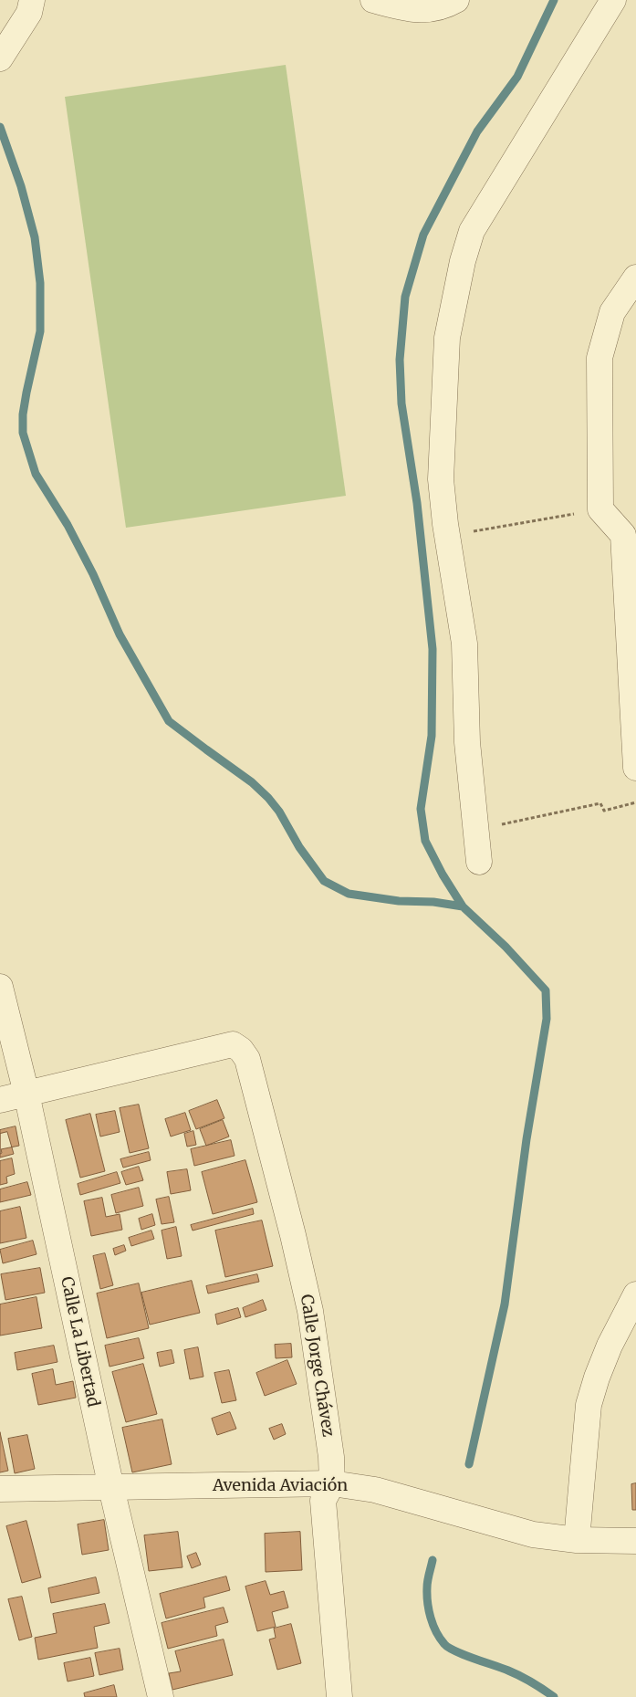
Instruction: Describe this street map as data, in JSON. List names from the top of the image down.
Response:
{
  "streets": {
    "street": ["Calle La Libertad", "Calle Jorge Chávez", "Avenida Aviación"]
  },
  "crossings": [
    ["Calle La Libertad", "Calle Jorge Chávez"],
    ["Calle La Libertad", "Avenida Aviación"],
    ["Calle Jorge Chávez", "Avenida Aviación"]
  ]
}
